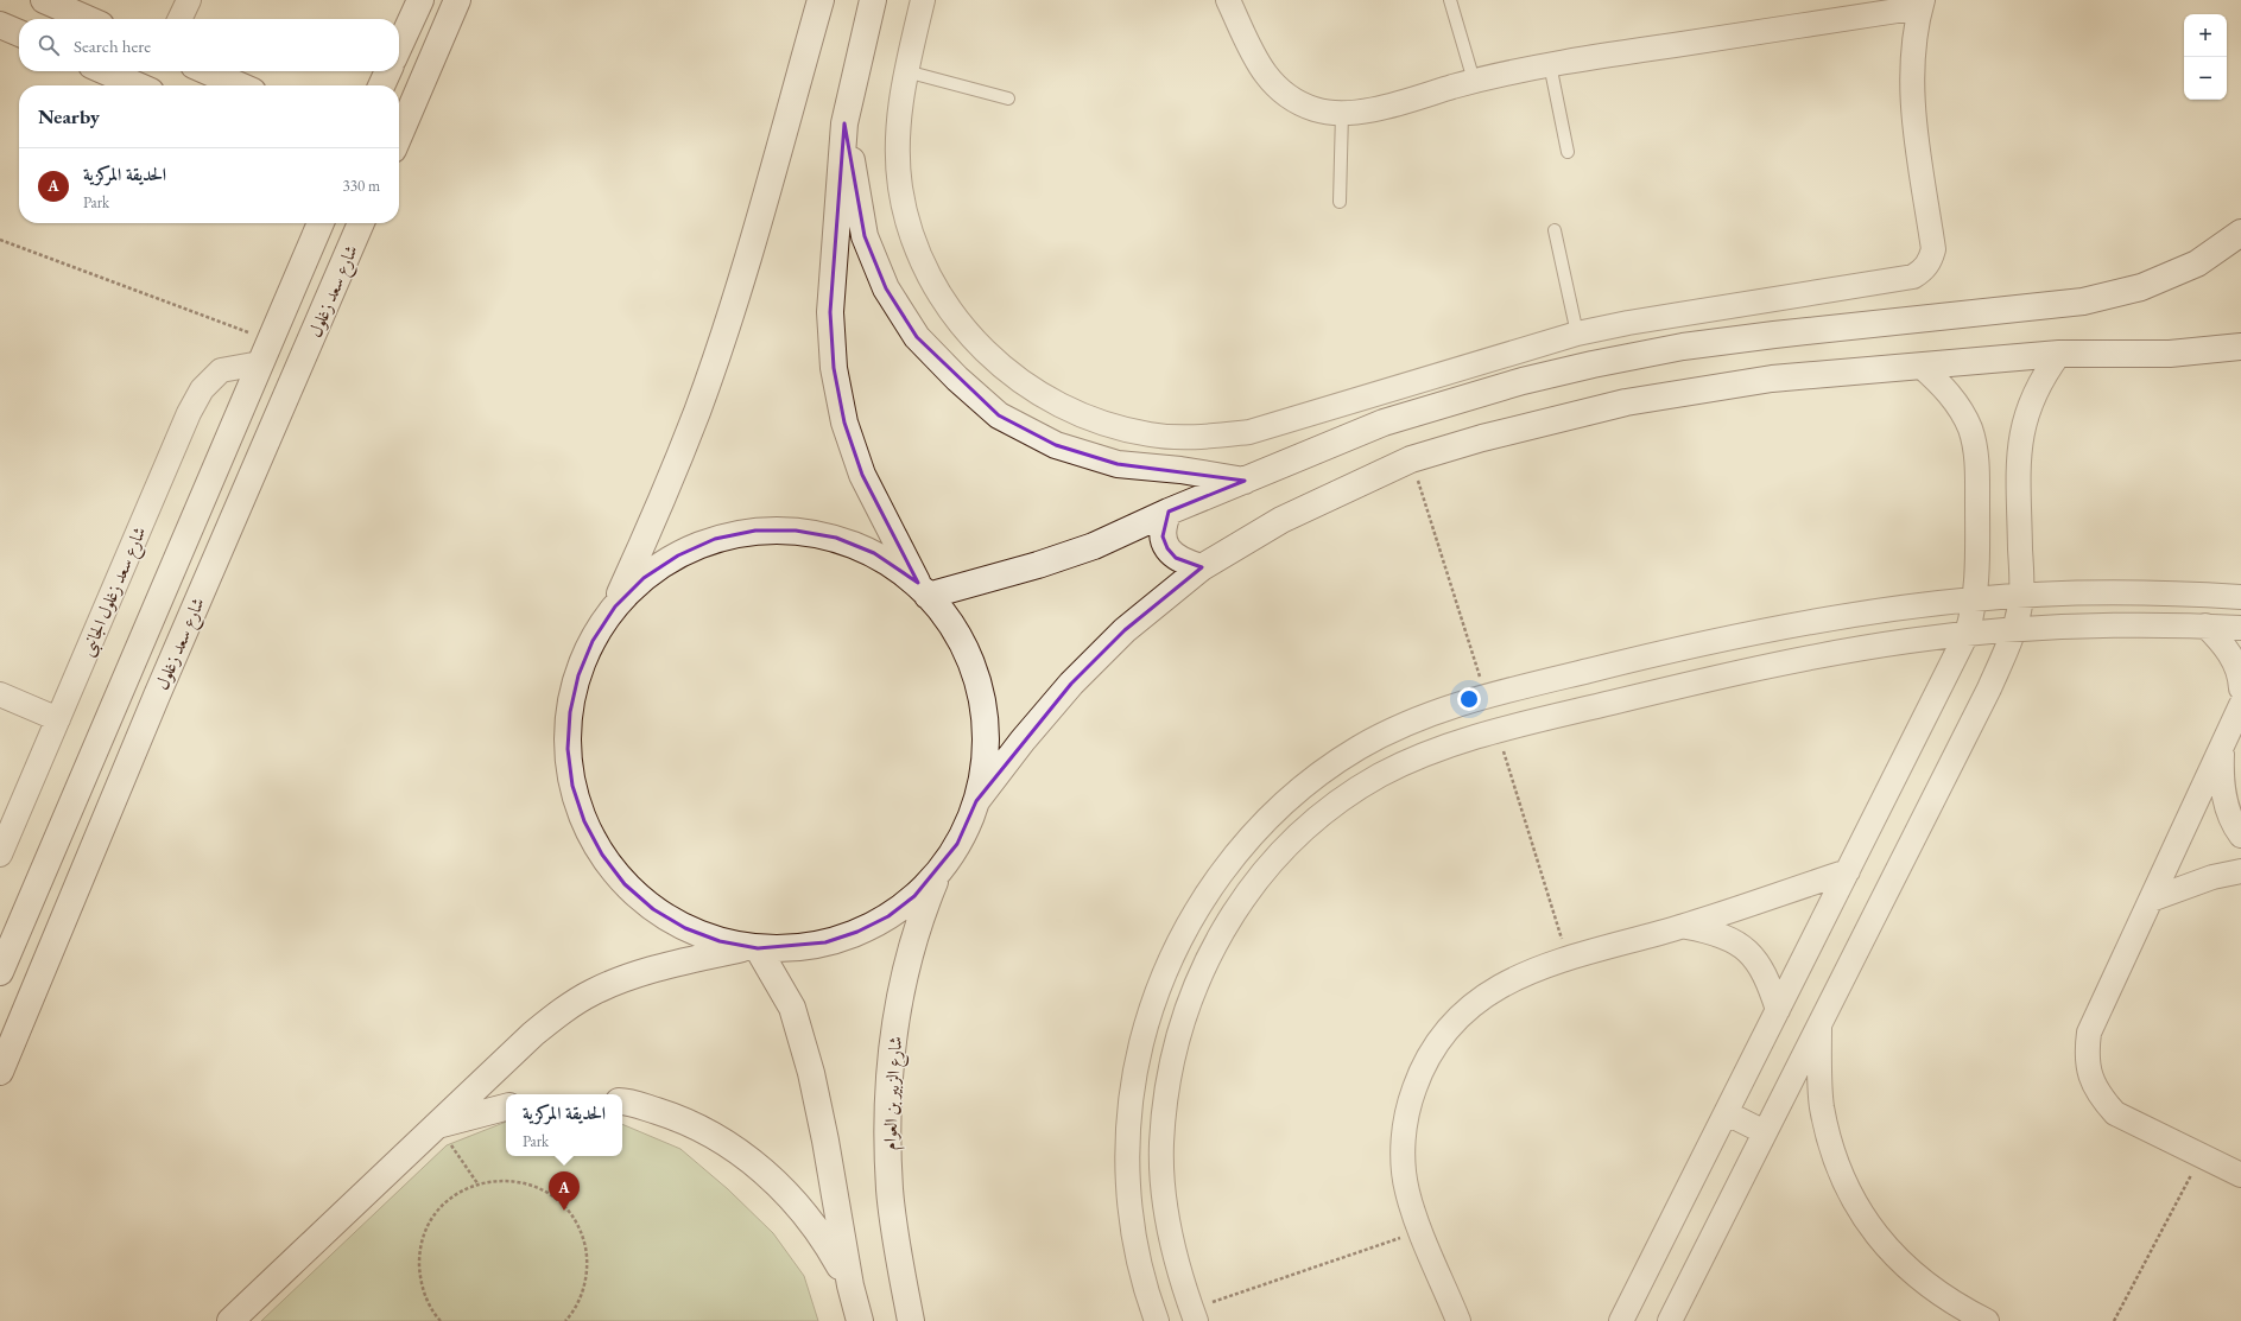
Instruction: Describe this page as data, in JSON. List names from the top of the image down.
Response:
{
  "streets": {
    "street": ["شارع سعد زغلول", "شارع سعد زغلول الجانبى", "شارع الزبير بن العوام"]
  },
  "crossings": [
    ["شارع سعد زغلول", "شارع سعد زغلول الجانبى"]
  ],
  "page": {
    "map_buttons": ["+", "−"],
    "search": "Search here",
    "heading": "Nearby",
    "list": [
      {
        "mark": "A",
        "name": "الحديقة المركزية",
        "note": "Park",
        "value": "330 m"
      }
    ],
    "popup": ["الحديقة المركزية", "Park"],
    "pins": "A"
  }
}
